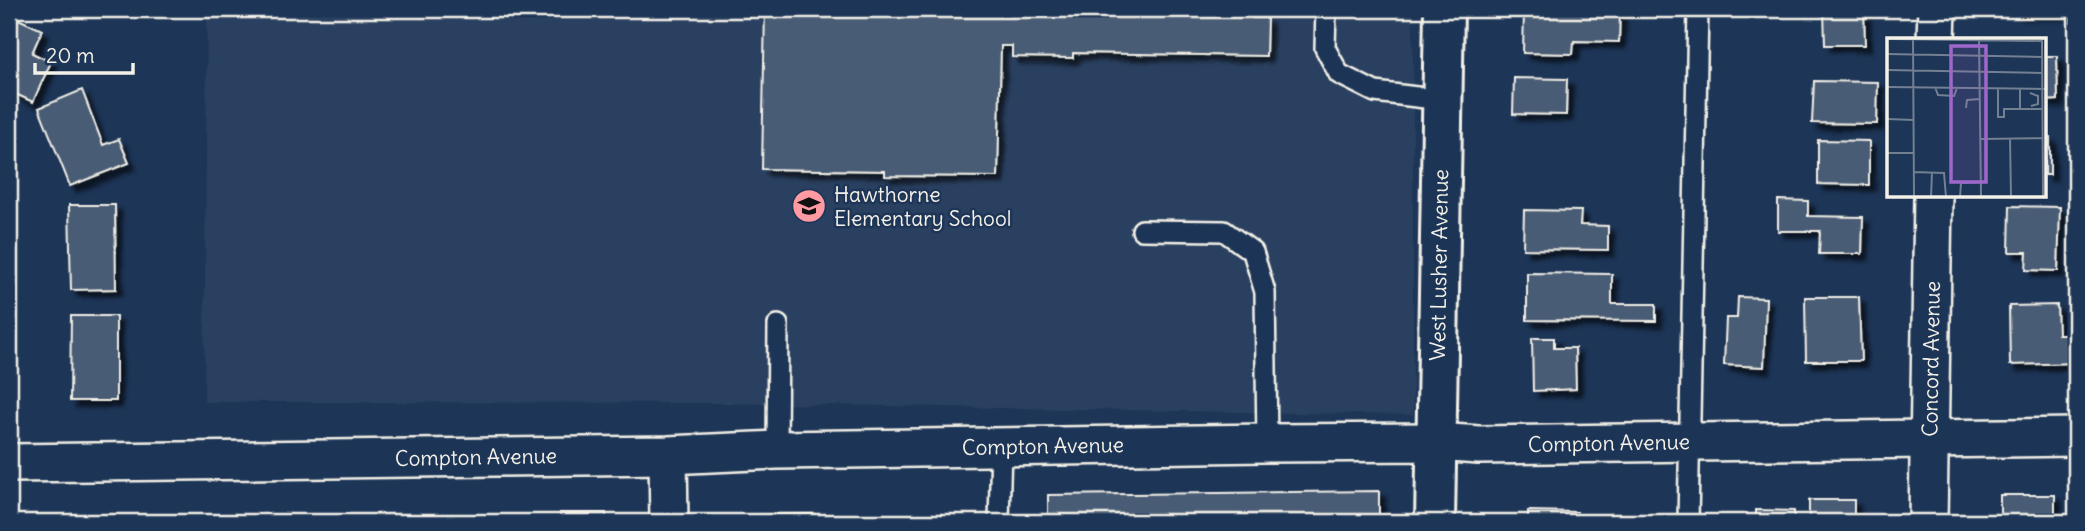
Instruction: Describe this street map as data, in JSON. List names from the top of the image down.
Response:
{
  "streets": {
    "main road": ["West Lusher Avenue"],
    "street": ["Concord Avenue", "Compton Avenue"]
  },
  "crossings": [
    ["West Lusher Avenue", "Compton Avenue"],
    ["Concord Avenue", "Compton Avenue"]
  ],
  "places": {
    "school or university": ["Hawthorne Elementary School"]
  },
  "scale_bar": "20 m"
}
